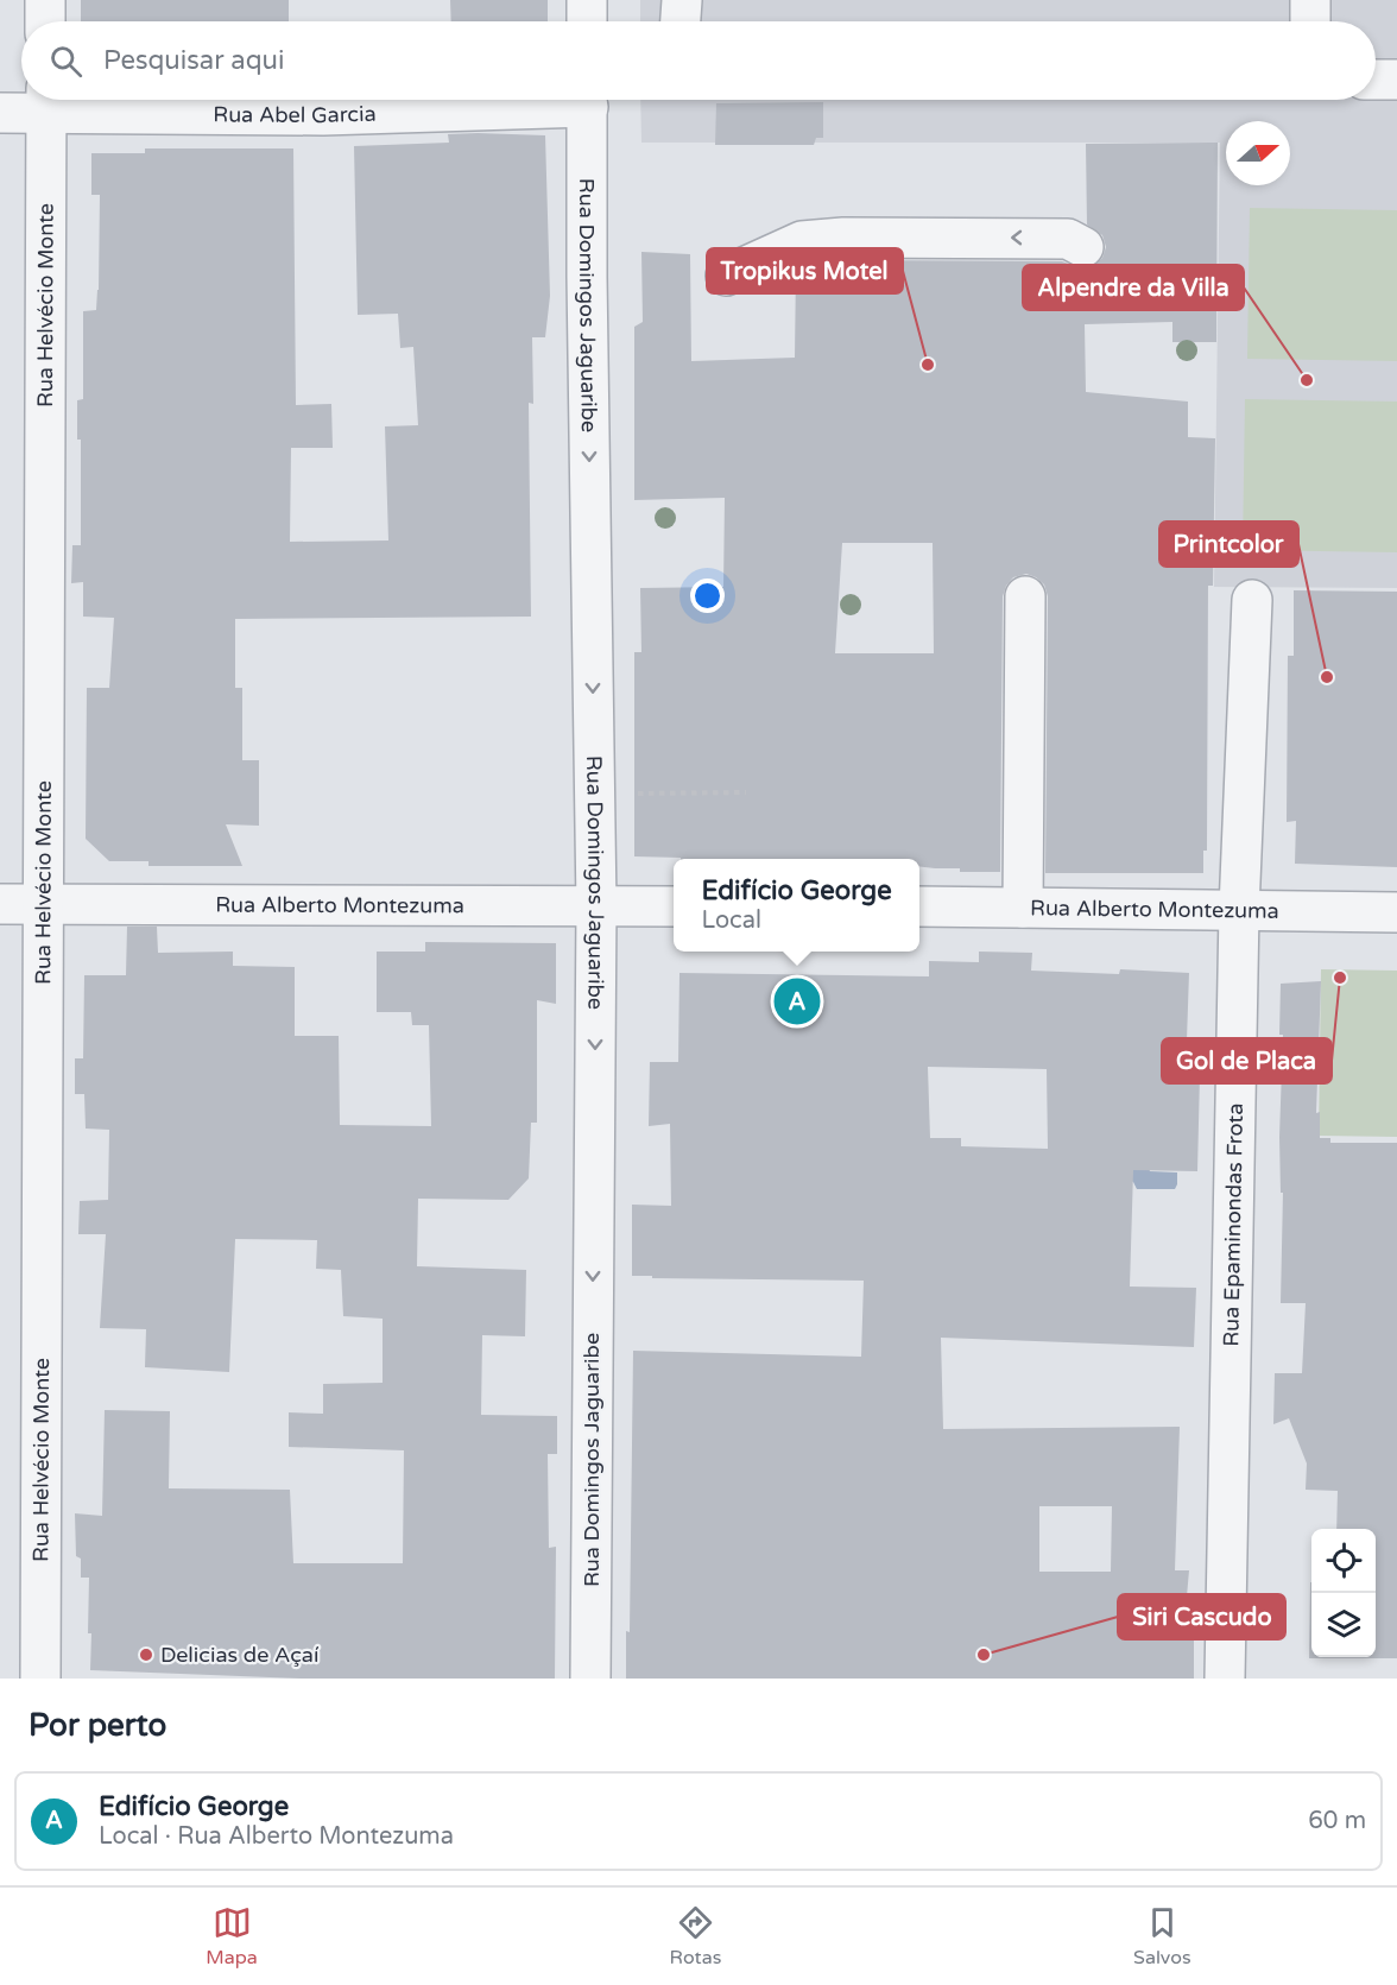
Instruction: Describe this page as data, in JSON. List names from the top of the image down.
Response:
{
  "streets": {
    "street": [
      "Rua Abel Garcia",
      "Rua Helvécio Monte",
      "Rua Domingos Jaguaribe",
      "Rua Alberto Montezuma",
      "Rua Epaminondas Frota"
    ]
  },
  "crossings": [
    ["Rua Abel Garcia", "Rua Helvécio Monte"],
    ["Rua Helvécio Monte", "Rua Alberto Montezuma"],
    ["Rua Domingos Jaguaribe", "Rua Alberto Montezuma"],
    ["Rua Alberto Montezuma", "Rua Epaminondas Frota"]
  ],
  "one_way": ["Rua Domingos Jaguaribe"],
  "places": [
    "Tropikus Motel",
    "Alpendre da Villa",
    "Printcolor",
    "Gol de Placa",
    "Delicias de Açaí",
    "Siri Cascudo"
  ],
  "north": "right",
  "page": {
    "search": "Pesquisar aqui",
    "popup": ["Edifício George", "Local"],
    "pins": "A",
    "heading": "Por perto",
    "list": [
      {
        "mark": "A",
        "name": "Edifício George",
        "note": "Local · Rua Alberto Montezuma",
        "value": "60 m"
      }
    ],
    "nav": ["Mapa", "Rotas", "Salvos"]
  }
}
